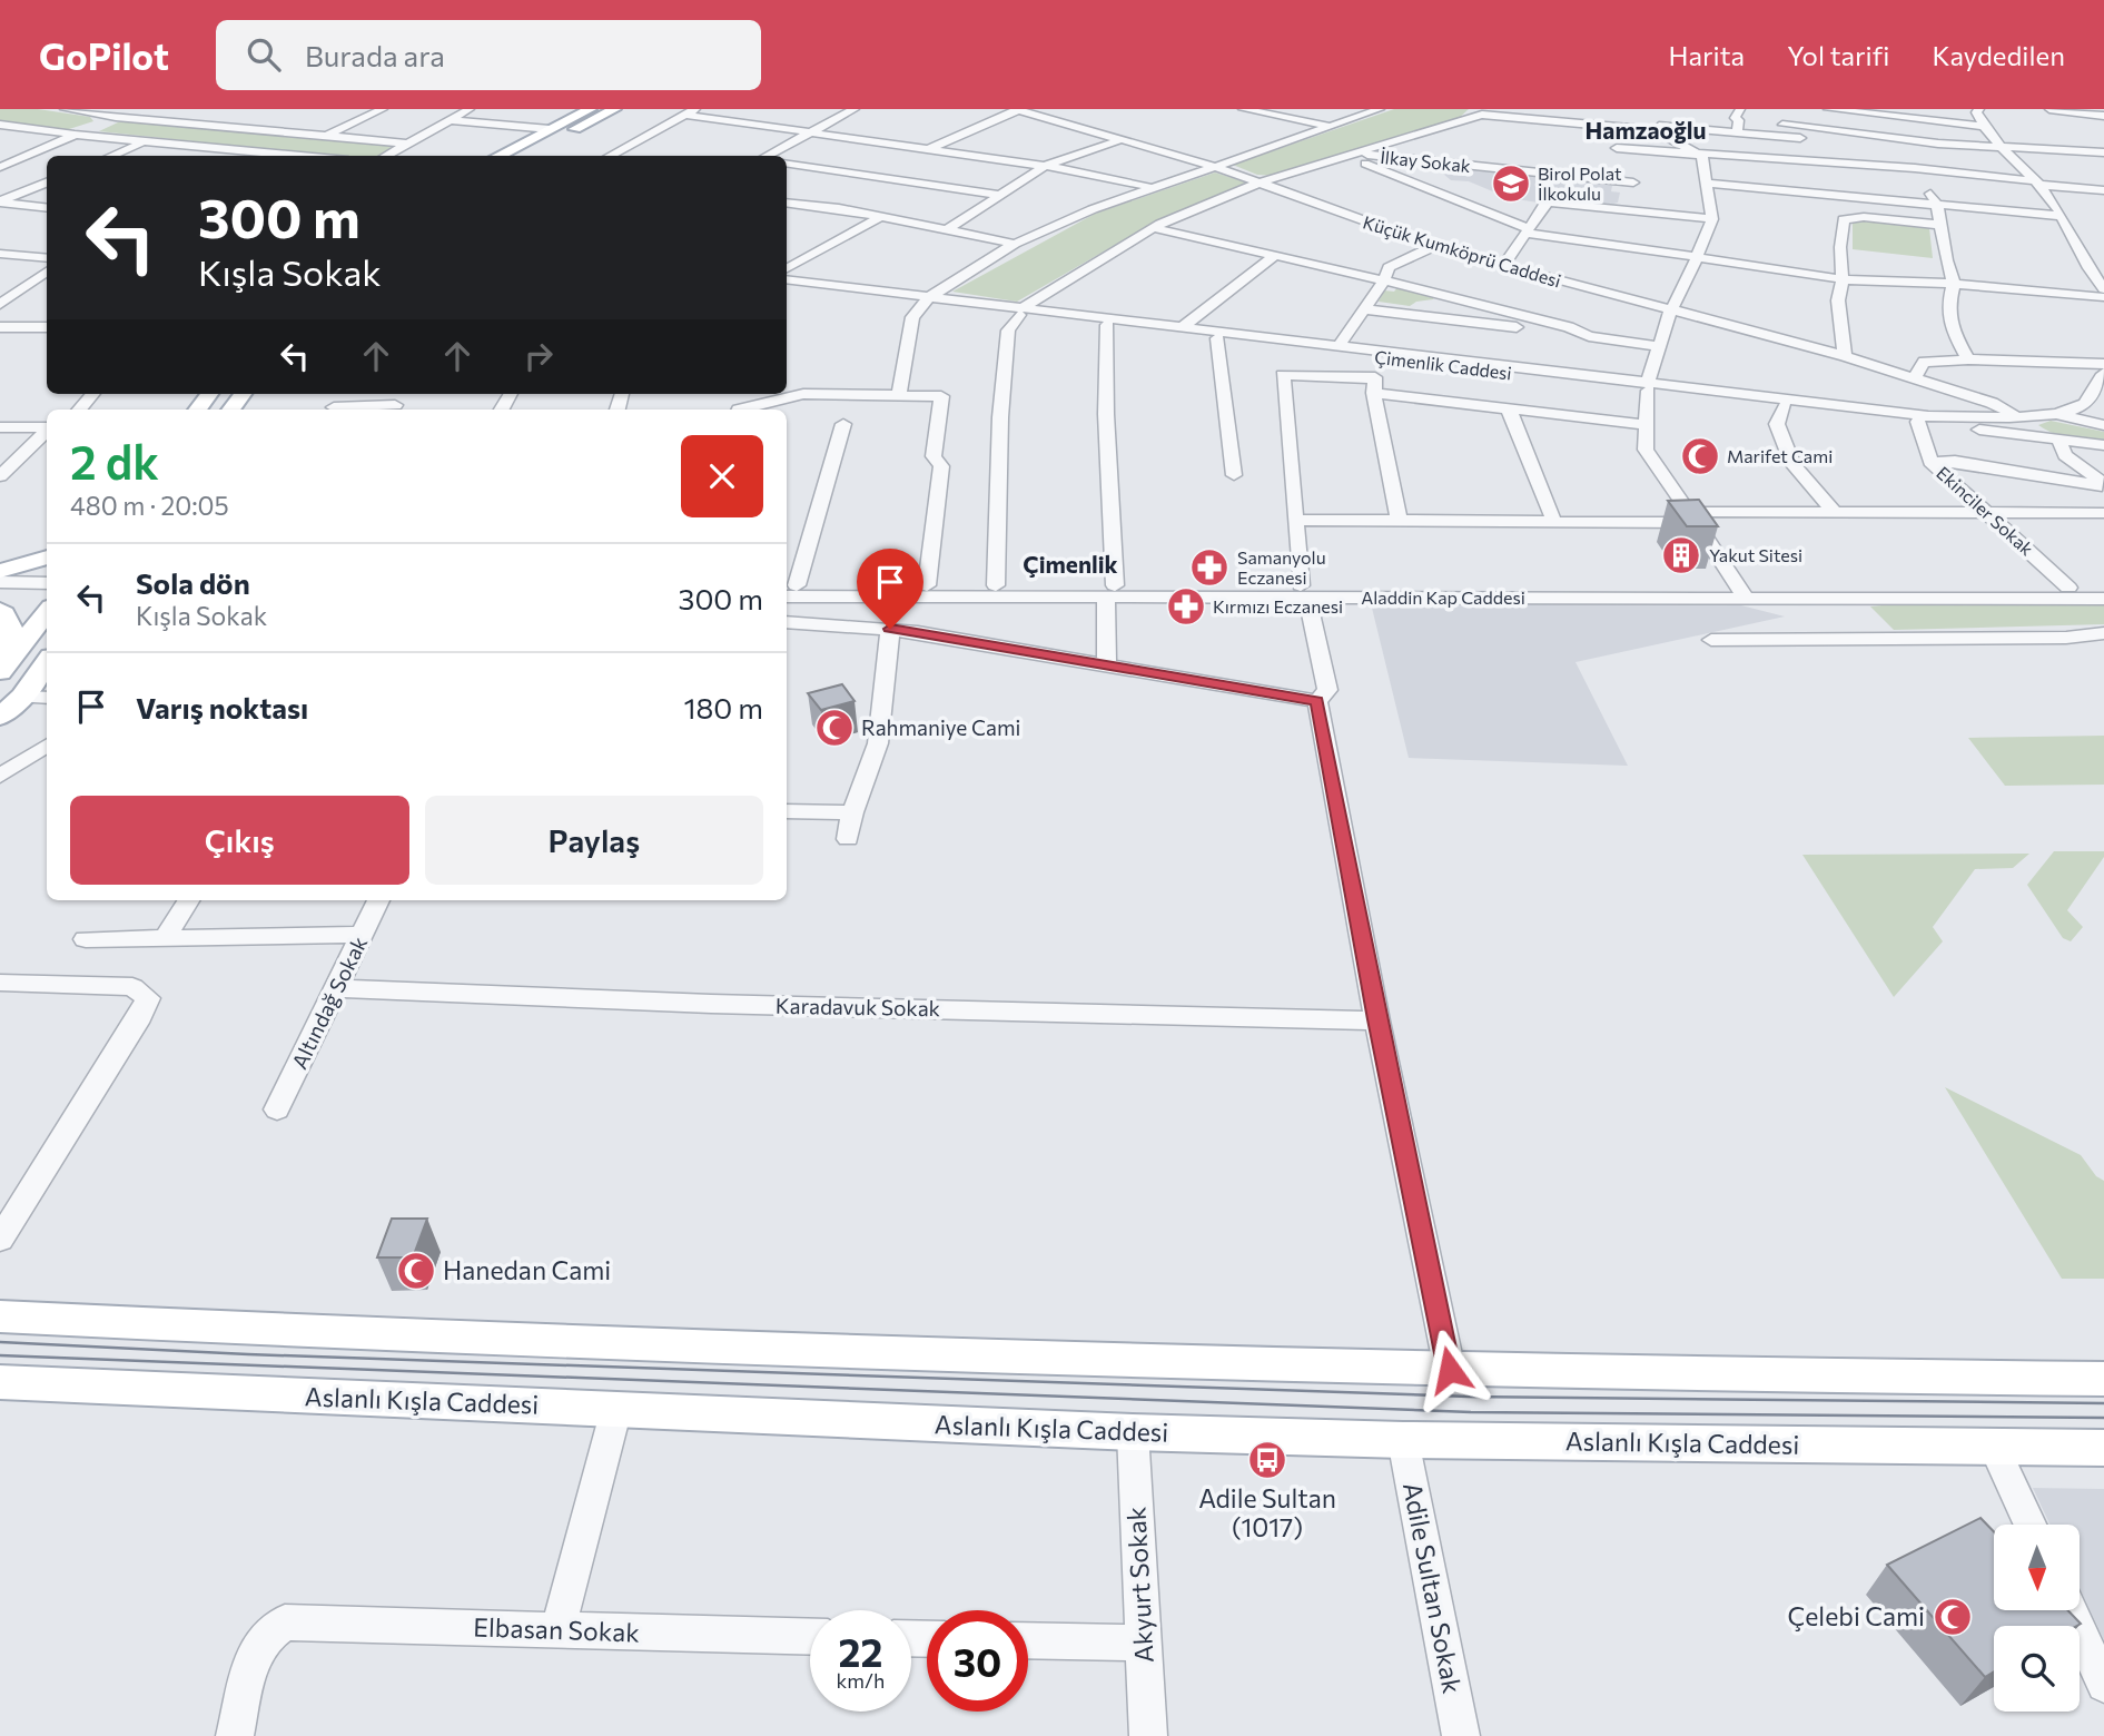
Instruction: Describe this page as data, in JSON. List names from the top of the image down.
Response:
{
  "streets": {
    "main road": ["Aslanlı Kışla Caddesi"],
    "street": [
      "İlkay Sokak",
      "Küçük Kumköprü Caddesi",
      "Çimenlik Caddesi",
      "Ekinciler Sokak",
      "Aladdin Kap Caddesi",
      "Altındağ Sokak",
      "Karadavuk Sokak",
      "Akyurt Sokak",
      "Adile Sultan Sokak",
      "Elbasan Sokak"
    ]
  },
  "crossings": [
    ["Küçük Kumköprü Caddesi", "Çimenlik Caddesi"],
    ["Çimenlik Caddesi", "Ekinciler Sokak"],
    ["Ekinciler Sokak", "Aladdin Kap Caddesi"],
    ["Altındağ Sokak", "Karadavuk Sokak"],
    ["Aslanlı Kışla Caddesi", "Akyurt Sokak"],
    ["Aslanlı Kışla Caddesi", "Adile Sultan Sokak"]
  ],
  "districts": ["Hamzaoğlu", "Çimenlik"],
  "places": {
    "school or university": ["Birol Polat İlkokulu"],
    "mosque": [
      "Marifet Cami",
      "Rahmaniye Cami",
      "Hanedan Cami",
      "Çelebi Cami"
    ],
    "building": ["Yakut Sitesi"],
    "pharmacy": ["Samanyolu Eczanesi", "Kırmızı Eczanesi"],
    "bus stop": ["Adile Sultan (1017)"]
  },
  "north": "bottom",
  "page": {
    "header": "GoPilot",
    "search": "Burada ara",
    "nav": ["Harita", "Yol tarifi", "Kaydedilen"],
    "turn": ["300 m", "Kışla Sokak"],
    "heading": ["2 dk", "480 m · 20:05"],
    "list": [
      {
        "name": "Sola dön",
        "note": "Kışla Sokak",
        "value": "300 m"
      },
      {
        "name": "Varış noktası",
        "value": "180 m"
      }
    ],
    "buttons": ["Çıkış", "Paylaş"],
    "speed": "22 km/h",
    "limit": "30"
  }
}
